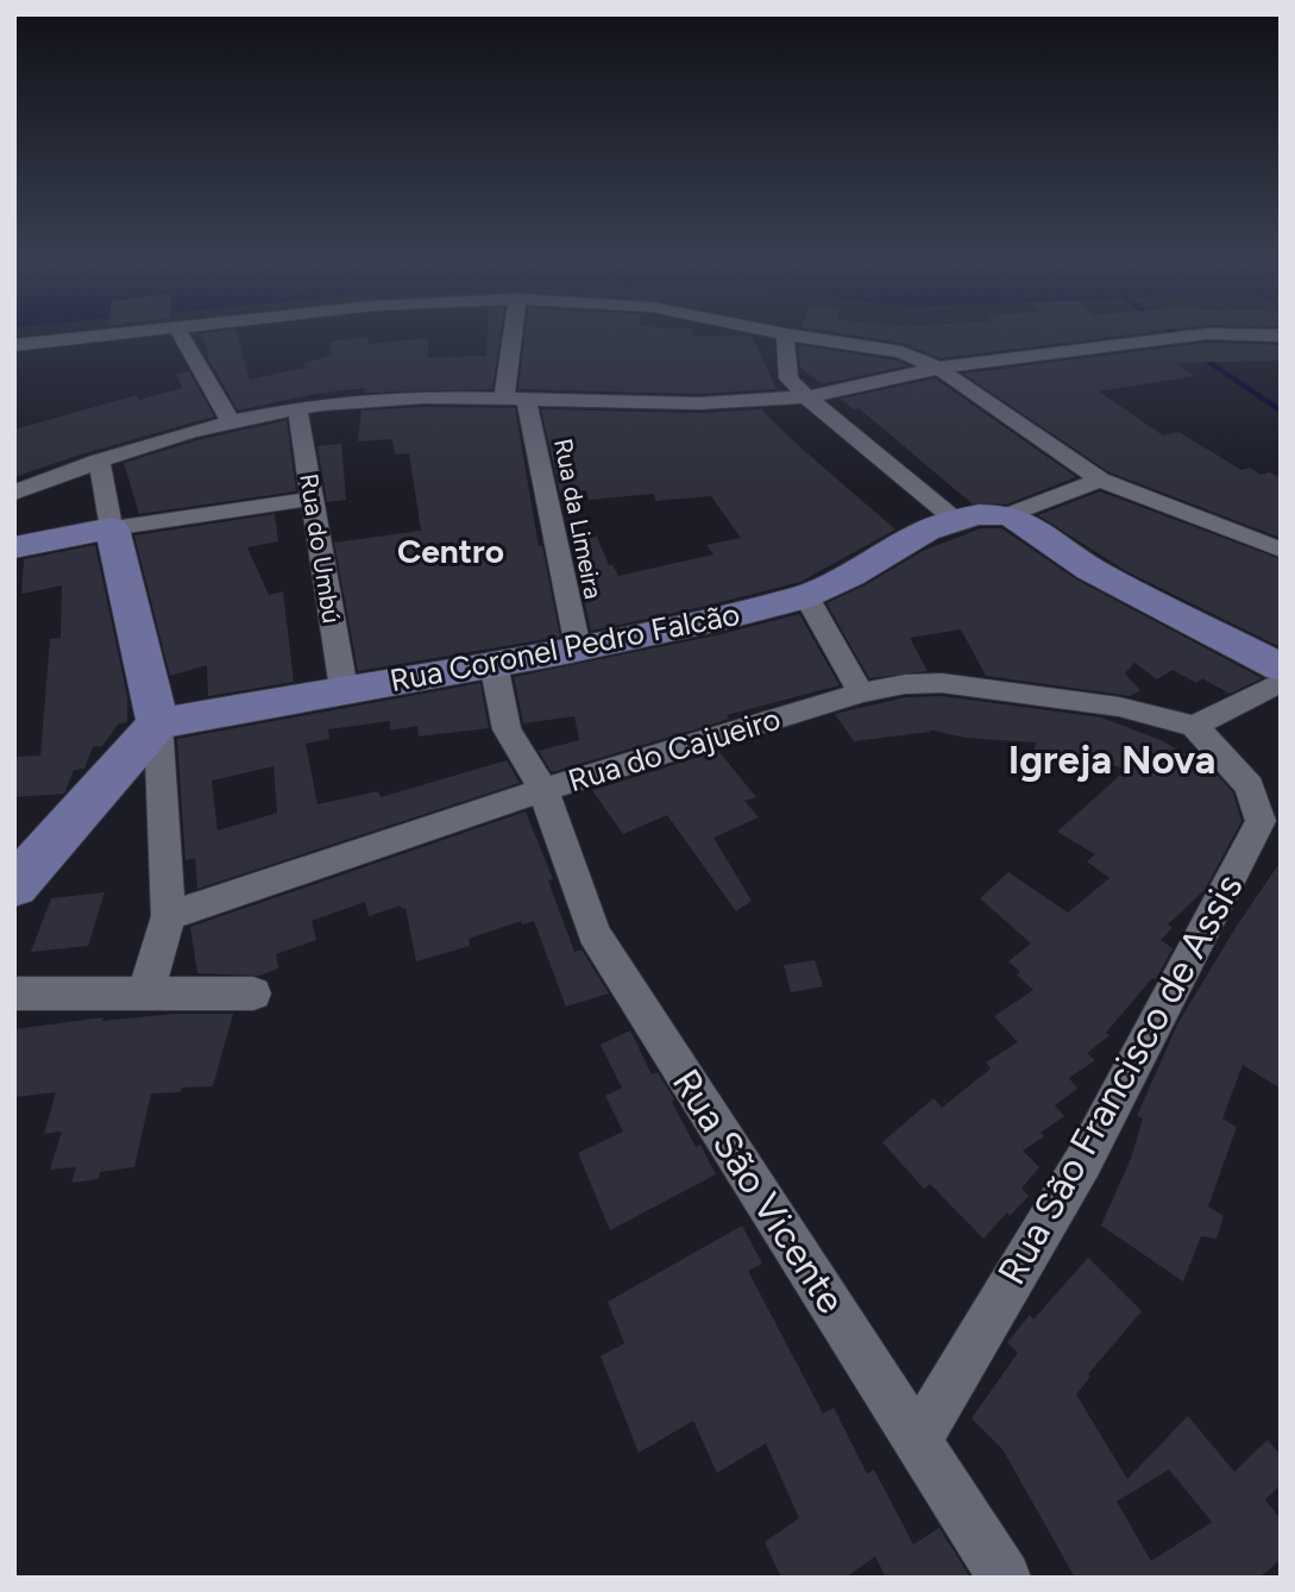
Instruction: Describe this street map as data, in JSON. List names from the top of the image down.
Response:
{
  "streets": {
    "street": [
      "Rua da Limeira",
      "Rua do Umbú",
      "Rua Coronel Pedro Falcão",
      "Rua do Cajueiro",
      "Rua São Francisco de Assis",
      "Rua São Vicente"
    ]
  },
  "crossings": [
    ["Rua da Limeira", "Rua Coronel Pedro Falcão"],
    ["Rua do Umbú", "Rua Coronel Pedro Falcão"],
    ["Rua Coronel Pedro Falcão", "Rua São Vicente"],
    ["Rua do Cajueiro", "Rua São Francisco de Assis"],
    ["Rua do Cajueiro", "Rua São Vicente"],
    ["Rua São Francisco de Assis", "Rua São Vicente"]
  ],
  "districts": ["Centro", "Igreja Nova"]
}
